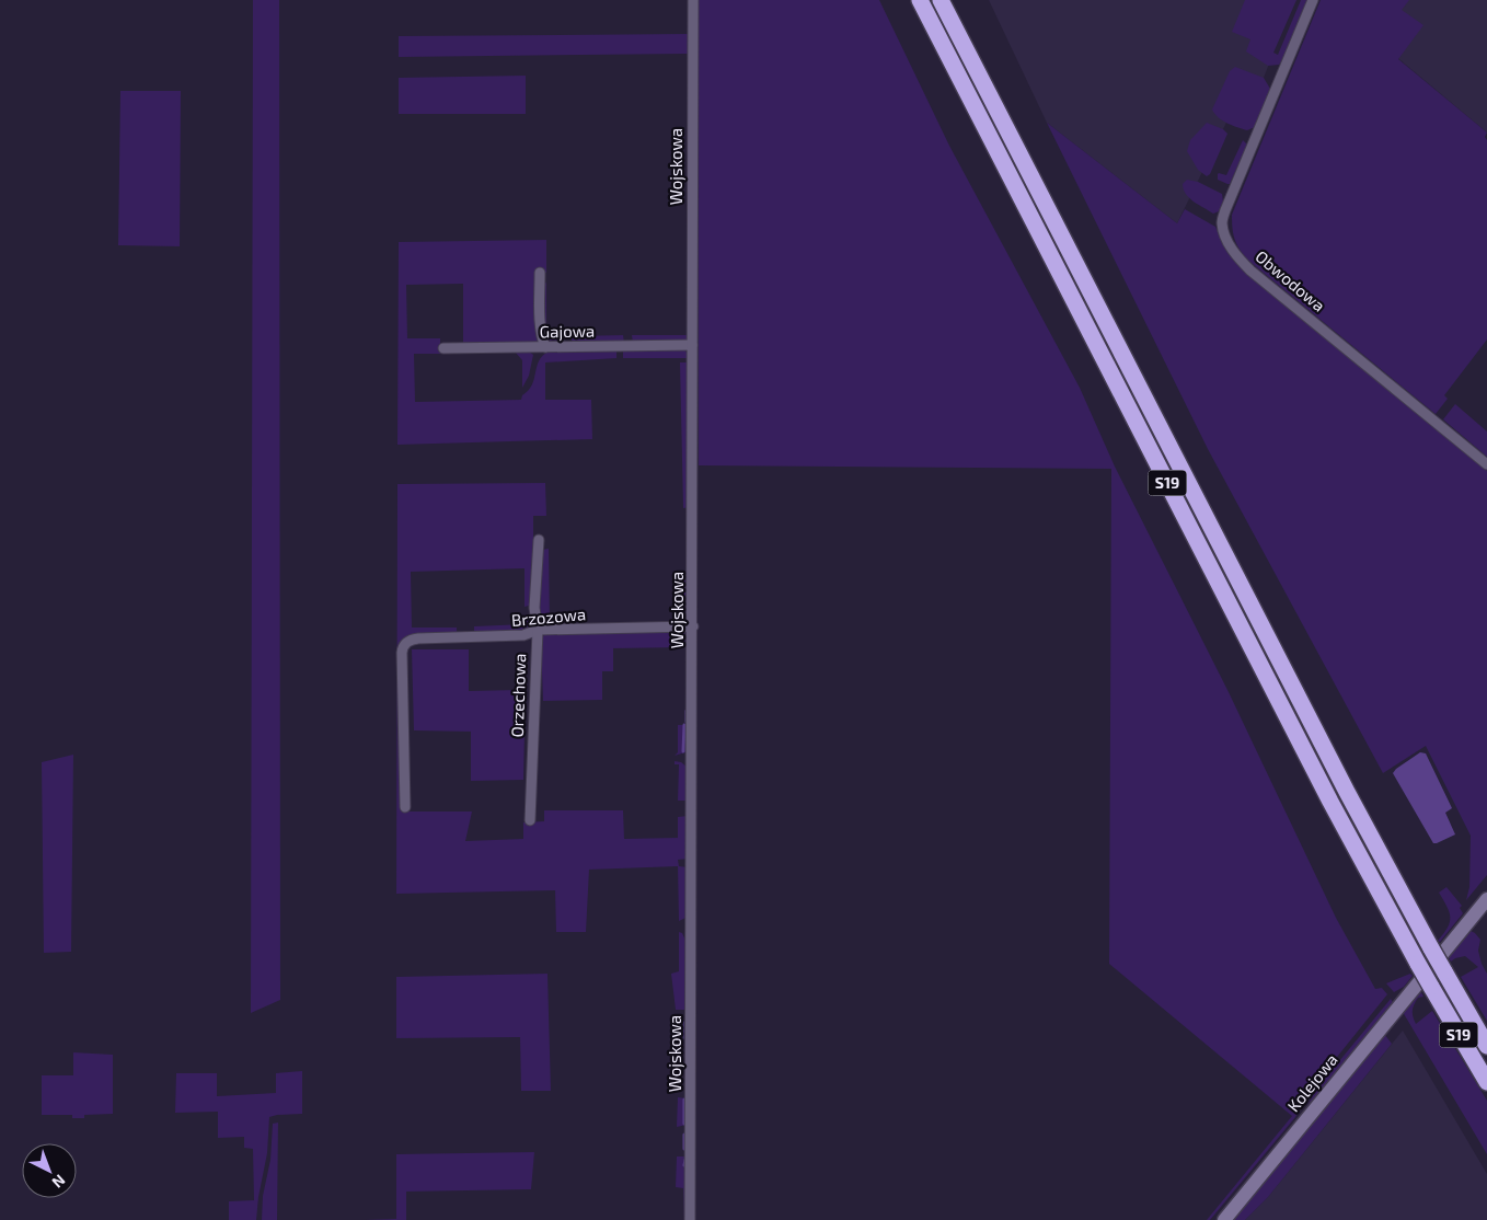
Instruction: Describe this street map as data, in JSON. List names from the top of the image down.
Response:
{
  "streets": {
    "highway": ["S19"],
    "street": [
      "Wojskowa",
      "Obwodowa",
      "Gajowa",
      "Brzozowa",
      "Orzechowa",
      "Kolejowa"
    ]
  },
  "crossings": [
    ["Wojskowa", "Gajowa"],
    ["Wojskowa", "Brzozowa"],
    ["S19", "Kolejowa"],
    ["Brzozowa", "Orzechowa"]
  ],
  "north": "bottom right"
}
